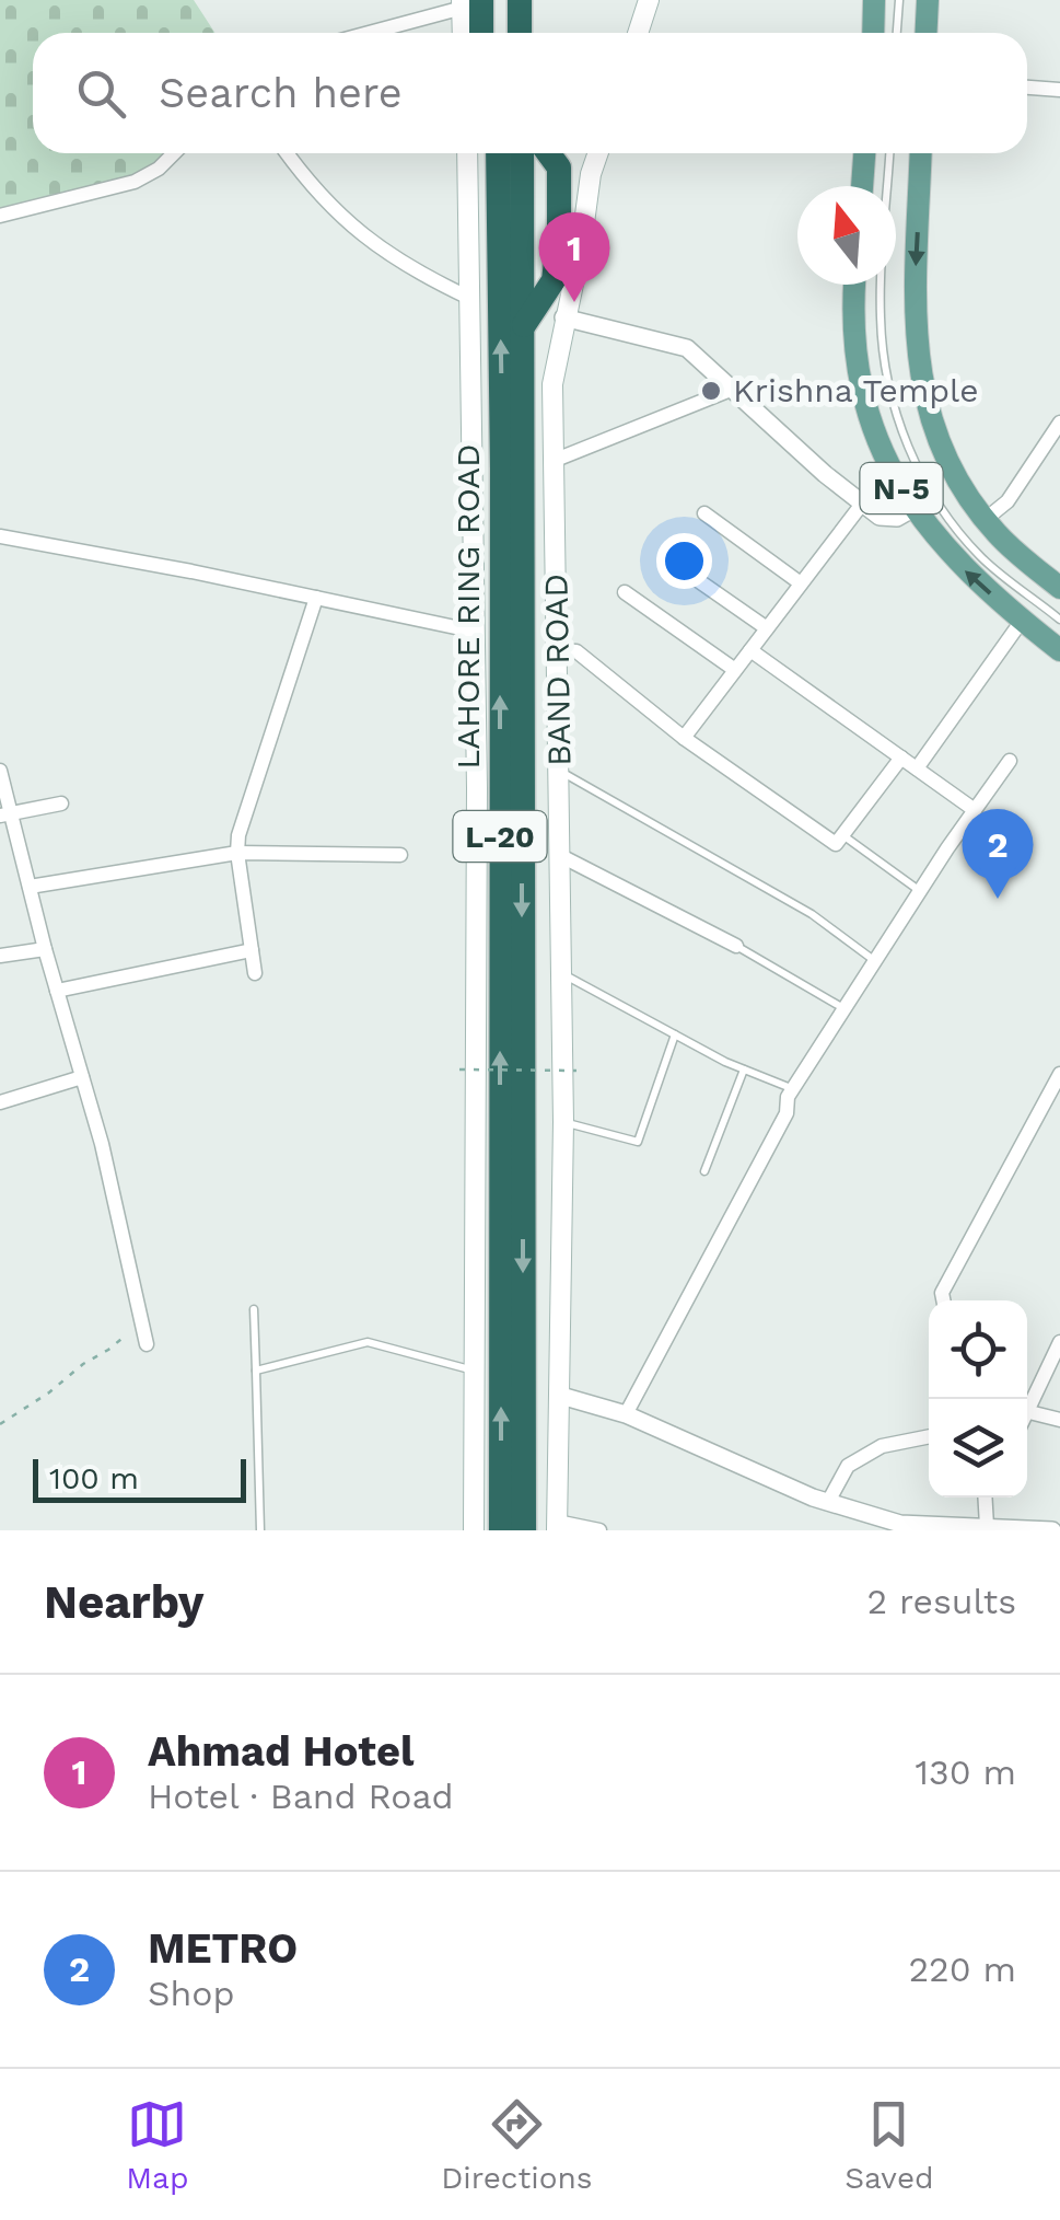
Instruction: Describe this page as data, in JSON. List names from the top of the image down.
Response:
{
  "streets": {
    "highway": ["LAHORE RING ROAD", "L-20"],
    "main road": ["N-5", "BAND ROAD"]
  },
  "places": ["Krishna Temple"],
  "scale_bar": "100 m",
  "north": "top",
  "page": {
    "search": "Search here",
    "pins": ["1", "2"],
    "scale": "100 m",
    "heading": ["Nearby", "2 results"],
    "list": [
      {
        "mark": "1",
        "name": "Ahmad Hotel",
        "note": "Hotel · Band Road",
        "value": "130 m"
      },
      {
        "mark": "2",
        "name": "METRO",
        "note": "Shop",
        "value": "220 m"
      }
    ],
    "nav": ["Map", "Directions", "Saved"]
  }
}
